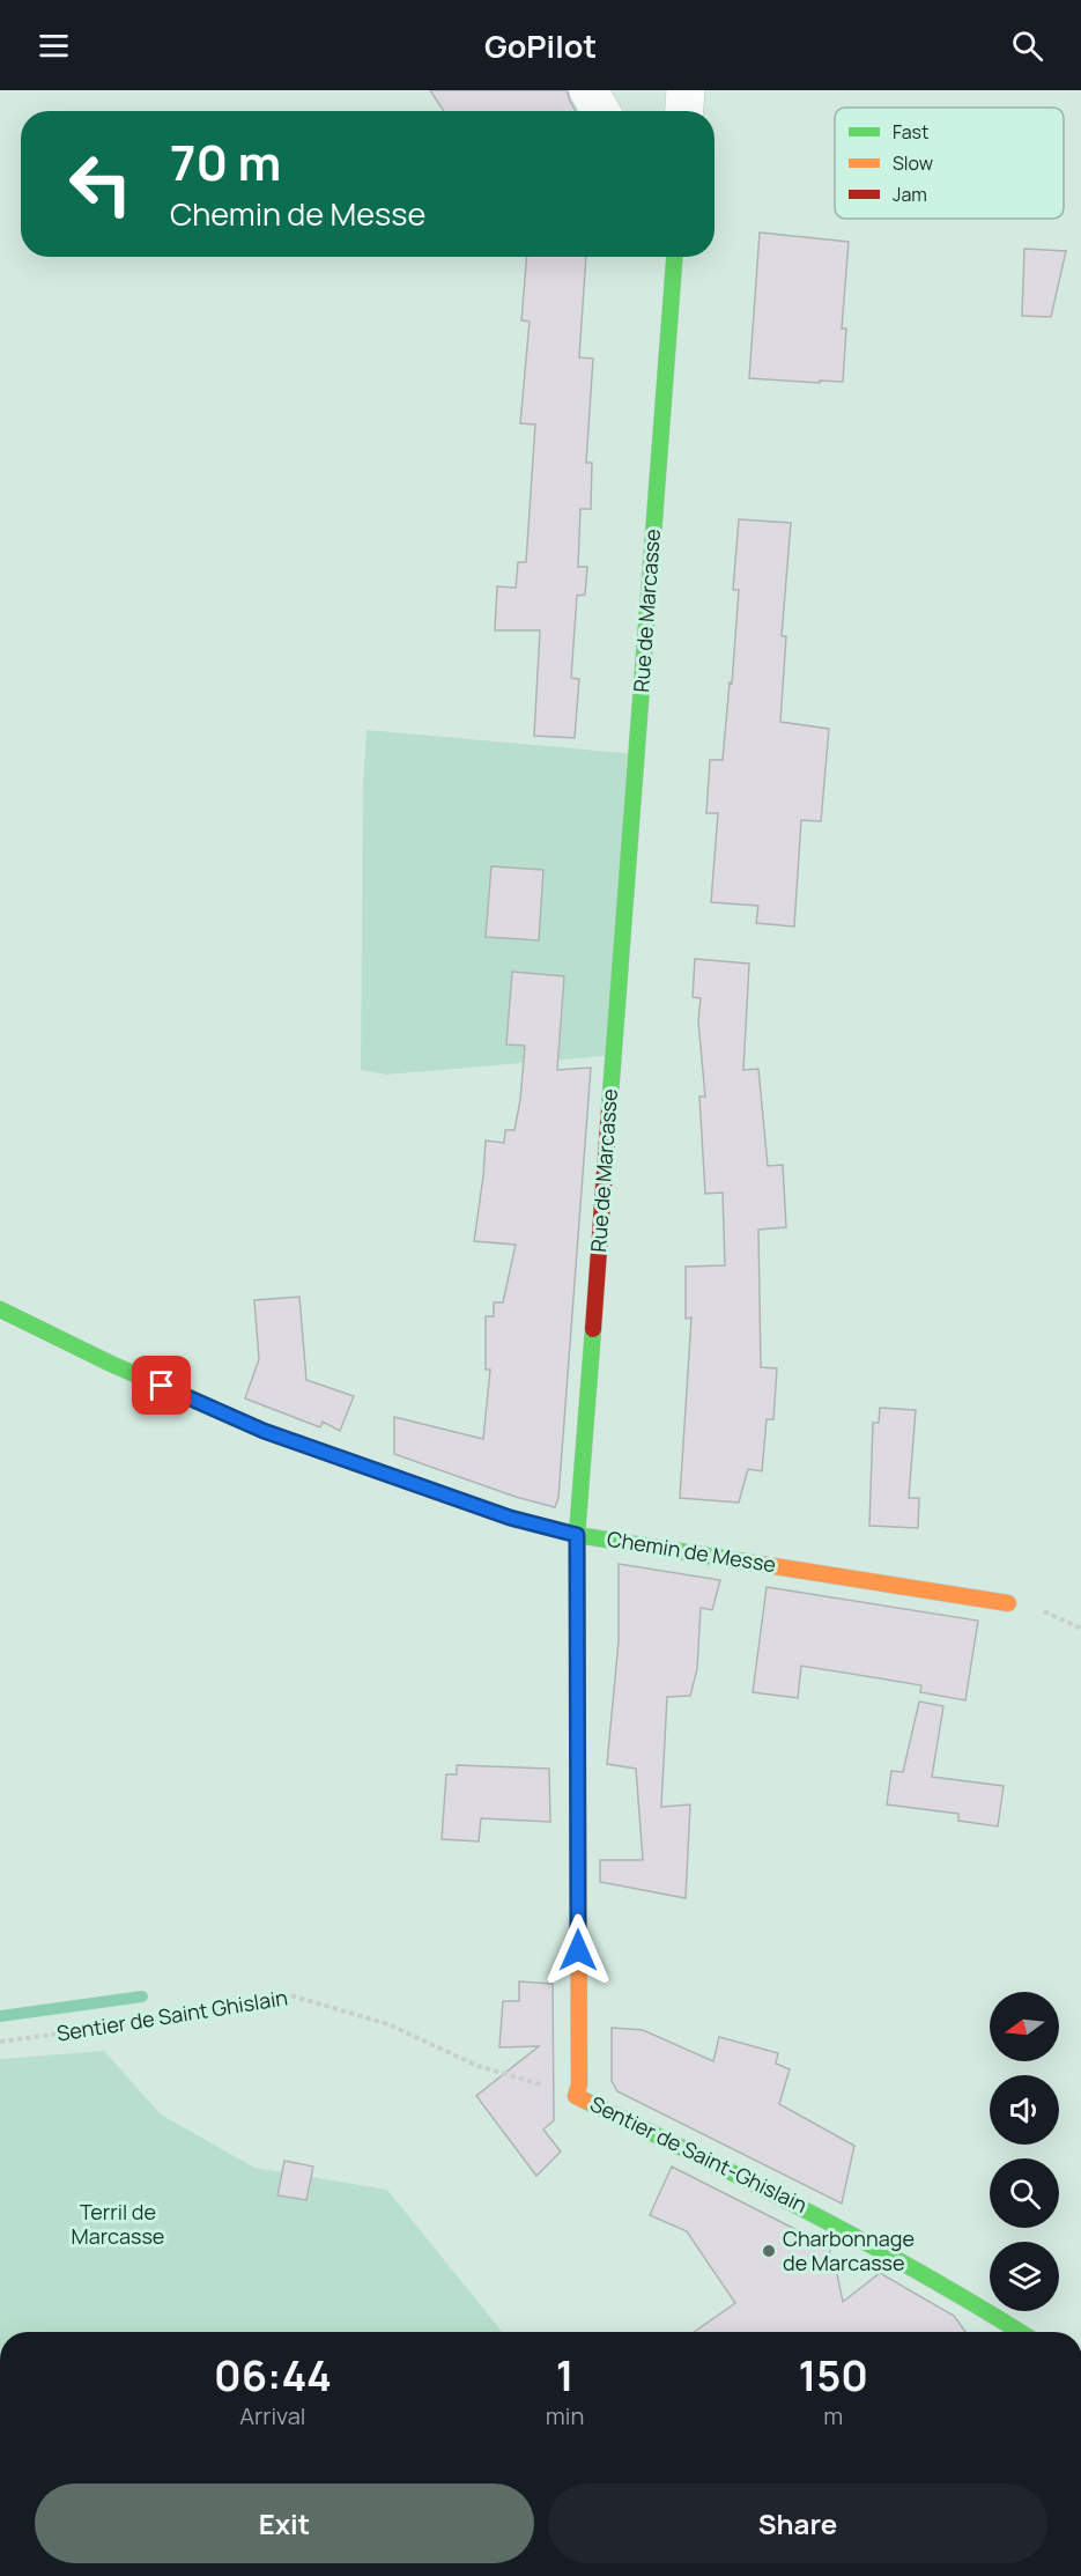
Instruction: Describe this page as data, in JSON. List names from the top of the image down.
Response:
{
  "streets": {
    "street": ["Rue de Marcasse", "Chemin de Messe", "Sentier de Saint-Ghislain"],
    "path": ["Sentier de Saint Ghislain"]
  },
  "crossings": [
    ["Rue de Marcasse", "Chemin de Messe"],
    ["Rue de Marcasse", "Sentier de Saint Ghislain"],
    ["Rue de Marcasse", "Sentier de Saint-Ghislain"],
    ["Sentier de Saint Ghislain", "Sentier de Saint-Ghislain"]
  ],
  "parks": ["Terril de Marcasse"],
  "places": ["Charbonnage de Marcasse"],
  "legend": ["Fast", "Slow", "Jam"],
  "north": "left",
  "page": {
    "header": "GoPilot",
    "turn": ["70 m", "Chemin de Messe"],
    "eta": [
      "06:44",
      "Arrival",
      "1",
      "min",
      "150",
      "m"
    ],
    "buttons": ["Exit", "Share"]
  }
}
